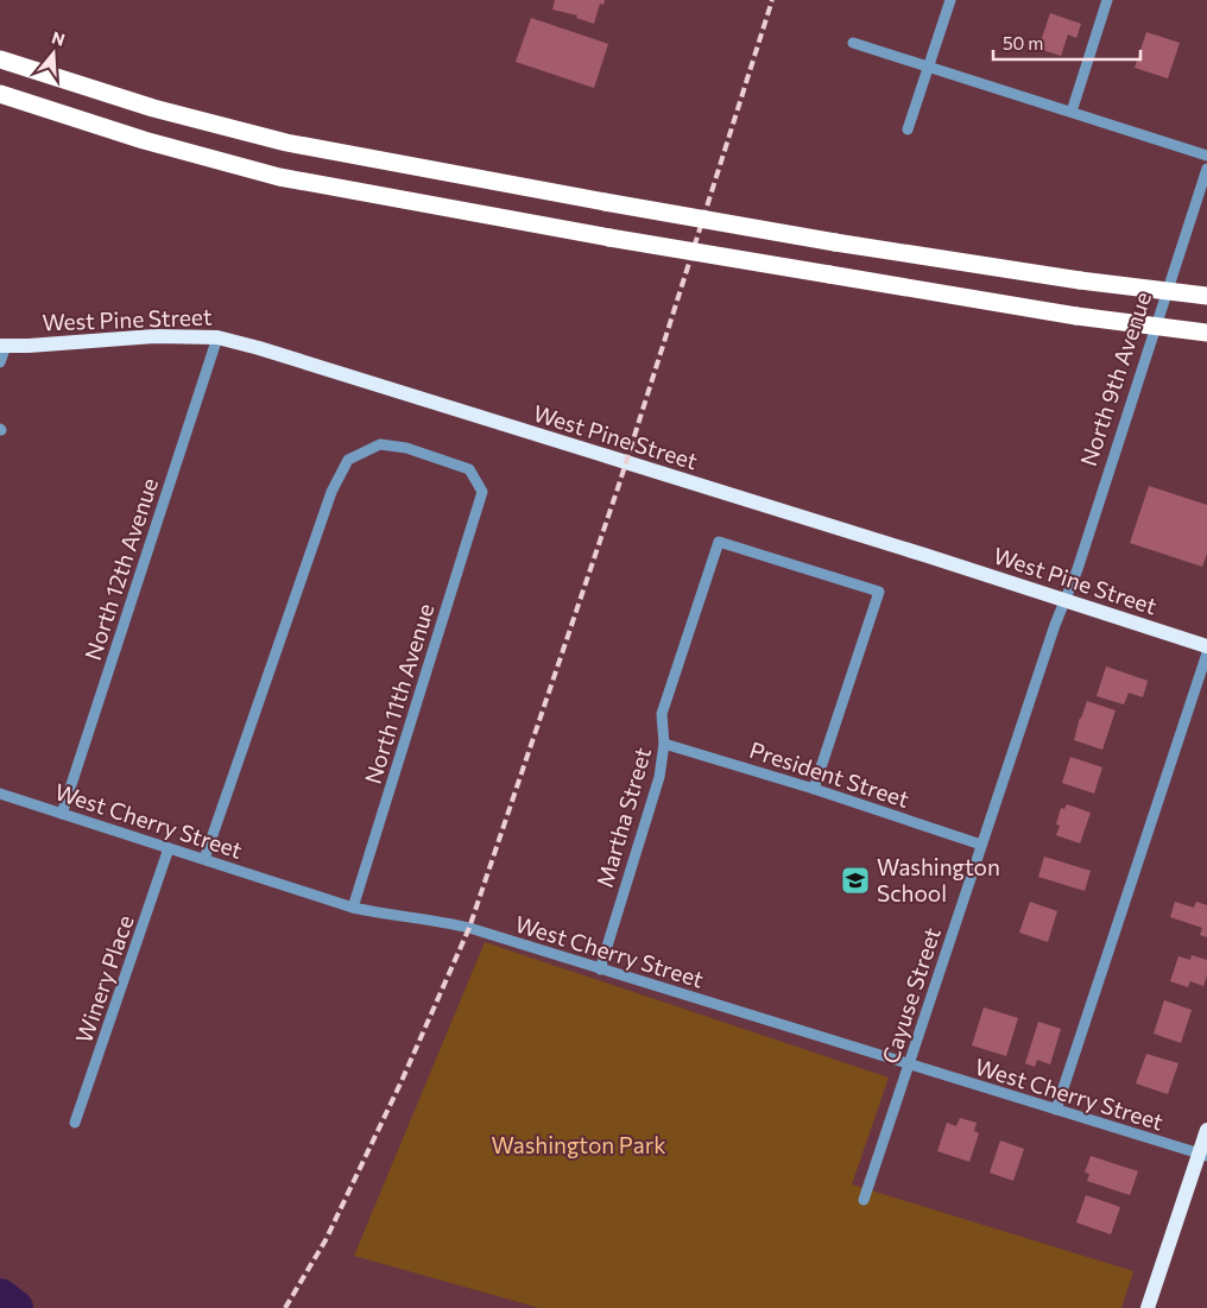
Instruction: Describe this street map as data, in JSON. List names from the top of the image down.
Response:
{
  "streets": {
    "main road": ["West Pine Street"],
    "street": [
      "North 9th Avenue",
      "North 12th Avenue",
      "North 11th Avenue",
      "President Street",
      "Martha Street",
      "West Cherry Street",
      "Winery Place",
      "Cayuse Street"
    ]
  },
  "crossings": [
    ["West Pine Street", "North 9th Avenue"],
    ["West Pine Street", "North 12th Avenue"],
    ["West Pine Street", "Cayuse Street"],
    ["North 9th Avenue", "Cayuse Street"],
    ["North 12th Avenue", "West Cherry Street"],
    ["North 11th Avenue", "West Cherry Street"],
    ["President Street", "Martha Street"],
    ["President Street", "Cayuse Street"],
    ["Martha Street", "West Cherry Street"],
    ["West Cherry Street", "Winery Place"],
    ["West Cherry Street", "Cayuse Street"]
  ],
  "parks": ["Washington Park"],
  "places": {
    "school or university": ["Washington School"]
  },
  "scale_bar": "50 m",
  "north": "top"
}
